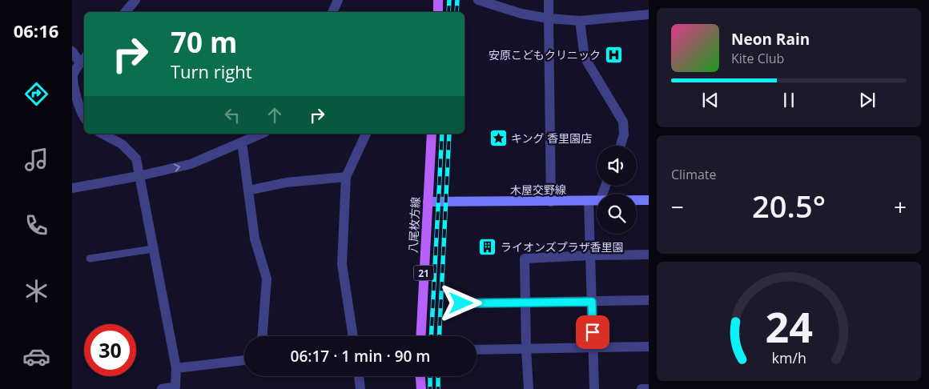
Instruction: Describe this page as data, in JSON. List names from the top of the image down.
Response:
{
  "streets": {
    "main road": ["木屋交野線", "八尾枚方線", "21"]
  },
  "crossings": [
    ["木屋交野線", "八尾枚方線"]
  ],
  "places": {
    "hospital": ["安原こどもクリニック"],
    "place": ["キング 香里園店"],
    "building": ["ライオンズプラザ香里園"]
  },
  "page": {
    "tabs": "06:16",
    "turn": ["70 m", "Turn right"],
    "song": ["Neon Rain", "Kite Club"],
    "tile": "Climate",
    "heat": ["−", "20.5°", "+"],
    "limit": "30",
    "trip": "06:17 · 1 min · 90 m",
    "gauge": ["24", "km/h"]
  }
}
